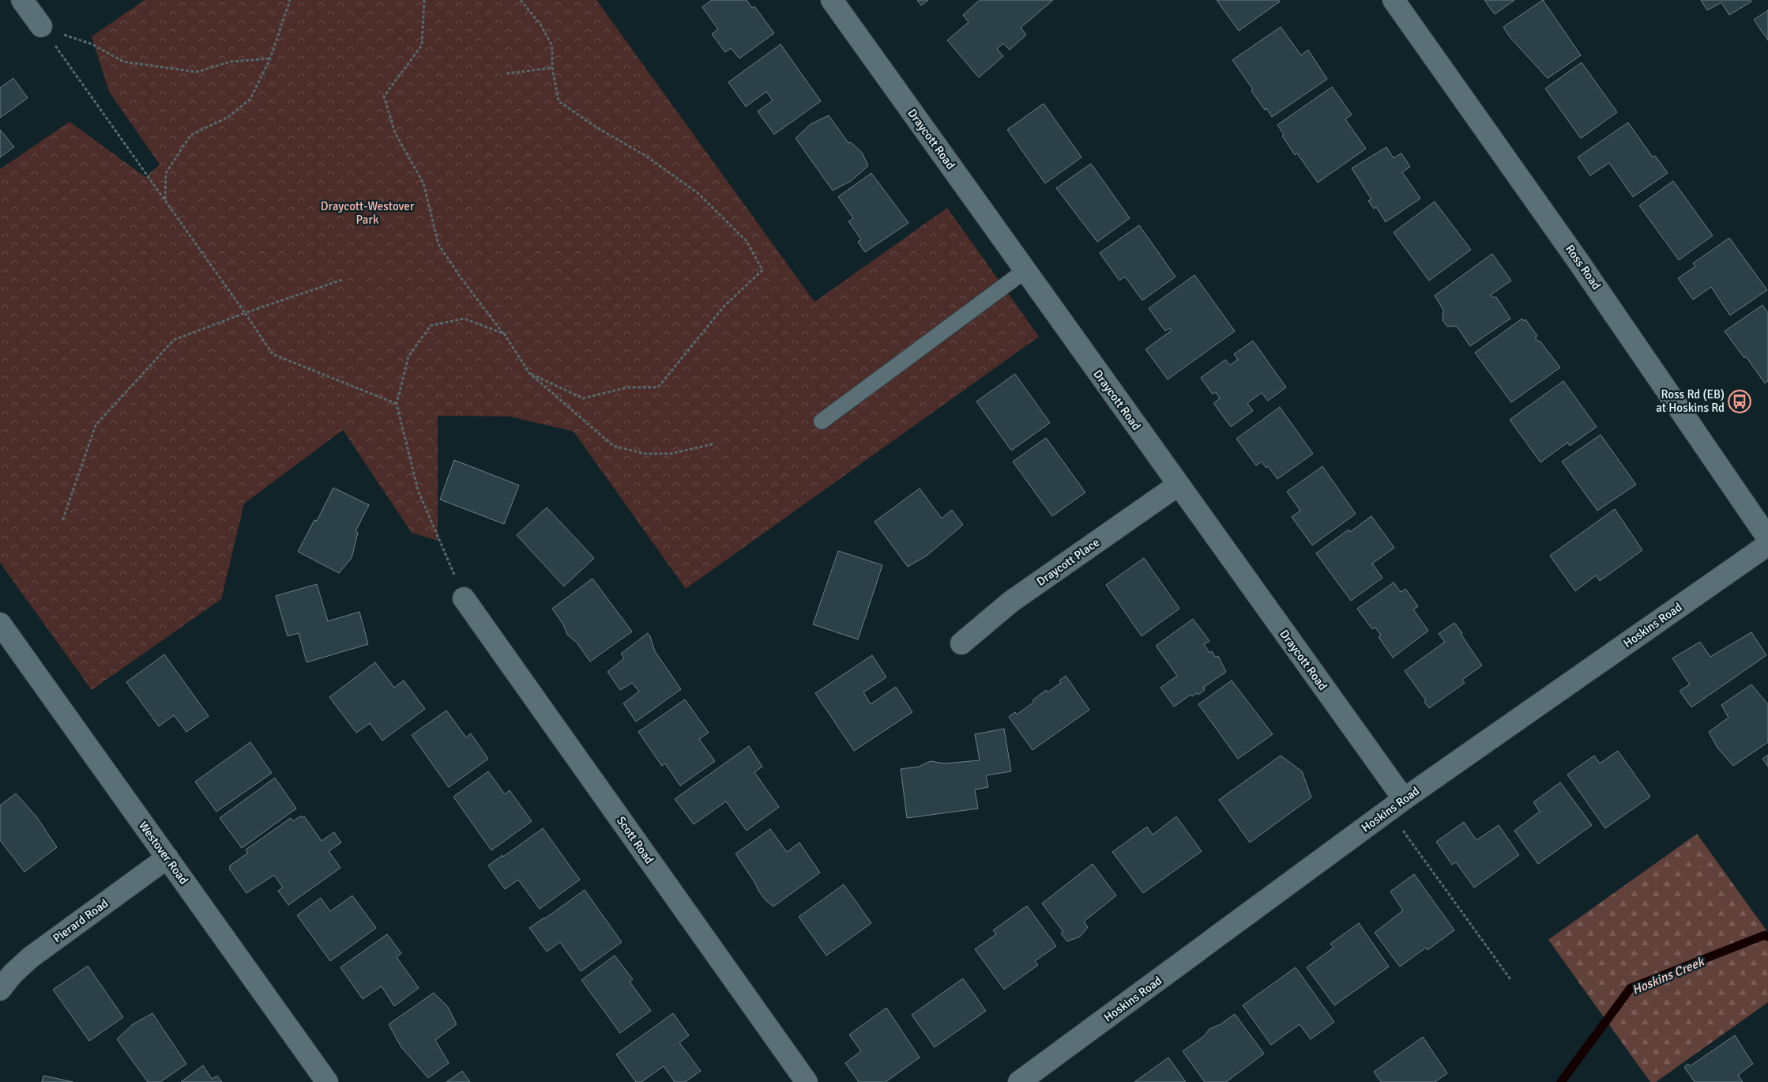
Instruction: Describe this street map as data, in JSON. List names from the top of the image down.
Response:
{
  "streets": {
    "street": [
      "Draycott Road",
      "Ross Road",
      "Draycott Place",
      "Hoskins Road",
      "Scott Road",
      "Westover Road",
      "Pierard Road"
    ]
  },
  "crossings": [
    ["Draycott Road", "Draycott Place"],
    ["Draycott Road", "Hoskins Road"],
    ["Westover Road", "Pierard Road"]
  ],
  "water": ["Hoskins Creek"],
  "parks": ["Draycott-Westover Park"],
  "places": {
    "bus stop": ["Ross Rd (EB) at Hoskins Rd"]
  }
}
